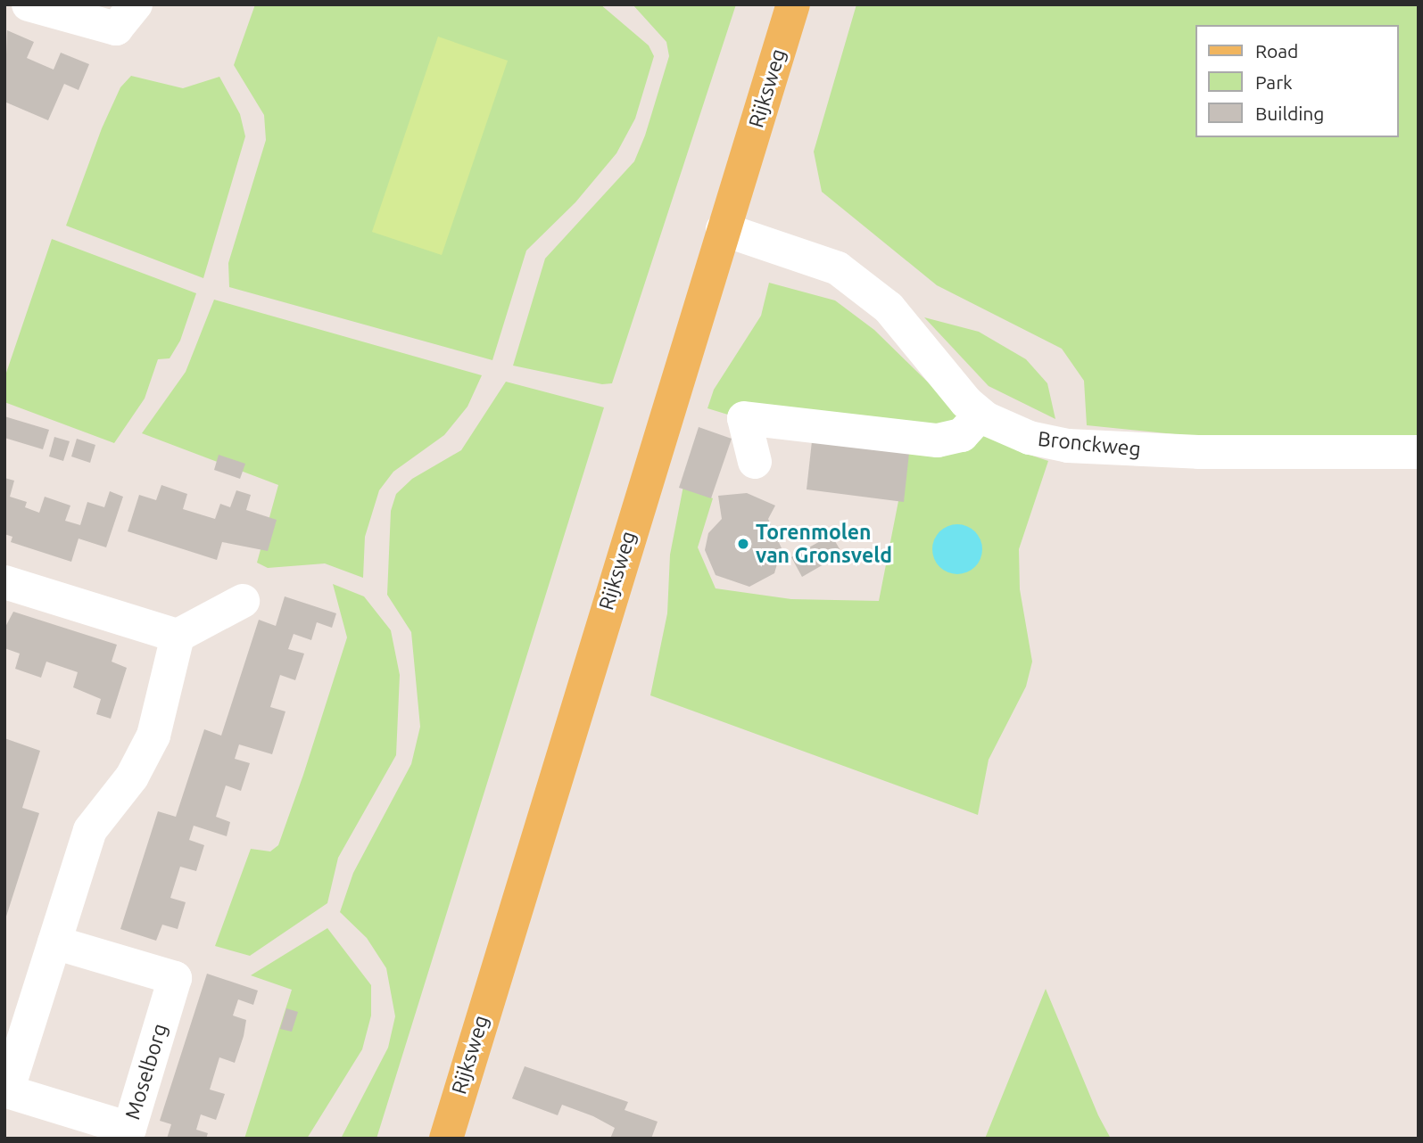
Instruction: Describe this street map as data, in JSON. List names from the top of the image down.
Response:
{
  "streets": {
    "main road": ["Rijksweg"],
    "street": ["Bronckweg", "Moselborg"]
  },
  "crossings": [
    ["Rijksweg", "Bronckweg"]
  ],
  "places": ["Torenmolen van Gronsveld"],
  "legend": ["Road", "Park", "Building"]
}
